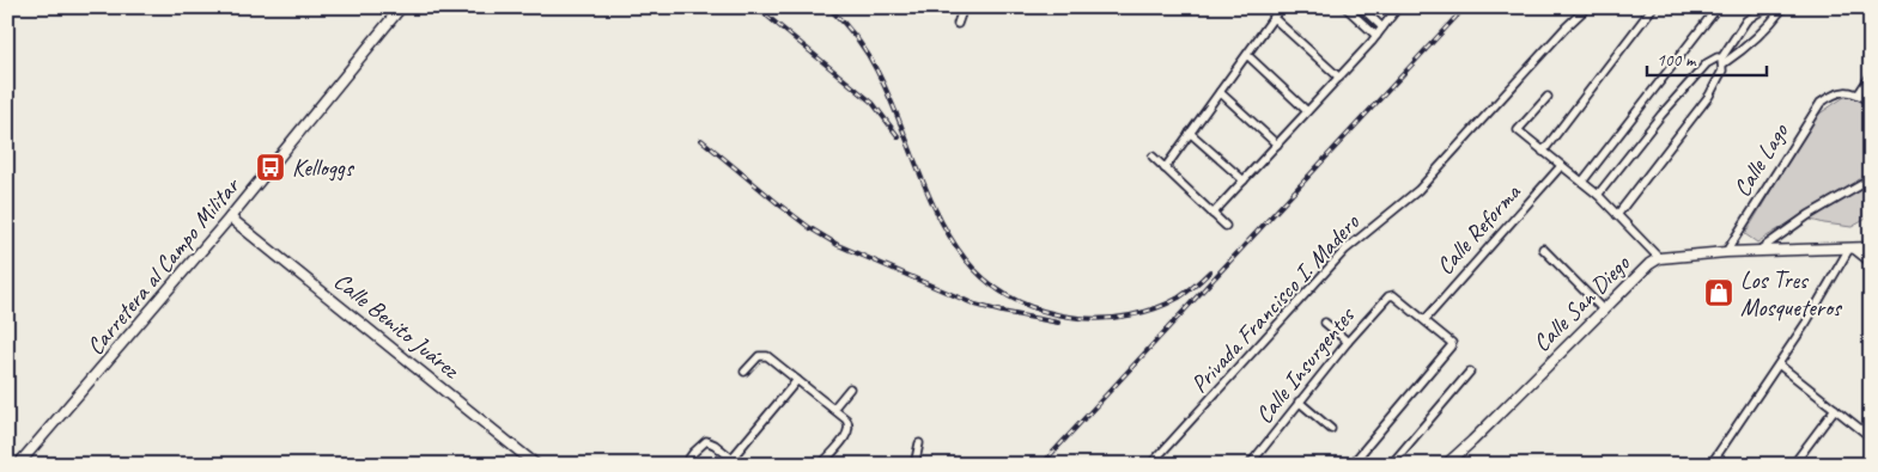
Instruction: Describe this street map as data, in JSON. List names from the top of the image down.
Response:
{
  "streets": {
    "main road": ["Carretera al Campo Militar", "Calle San Diego", "Calle Benito Juárez"],
    "street": [
      "Calle Lago",
      "Calle Reforma",
      "Privada Francisco I. Madero",
      "Calle Insurgentes"
    ]
  },
  "crossings": [
    ["Calle Lago", "Calle San Diego"],
    ["Calle Reforma", "Calle Insurgentes"],
    ["Carretera al Campo Militar", "Calle Benito Juárez"],
    ["Privada Francisco I. Madero", "Calle Insurgentes"]
  ],
  "places": {
    "bus stop": ["Kelloggs"],
    "shop": ["Los Tres Mosqueteros"]
  },
  "scale_bar": "100 m"
}
